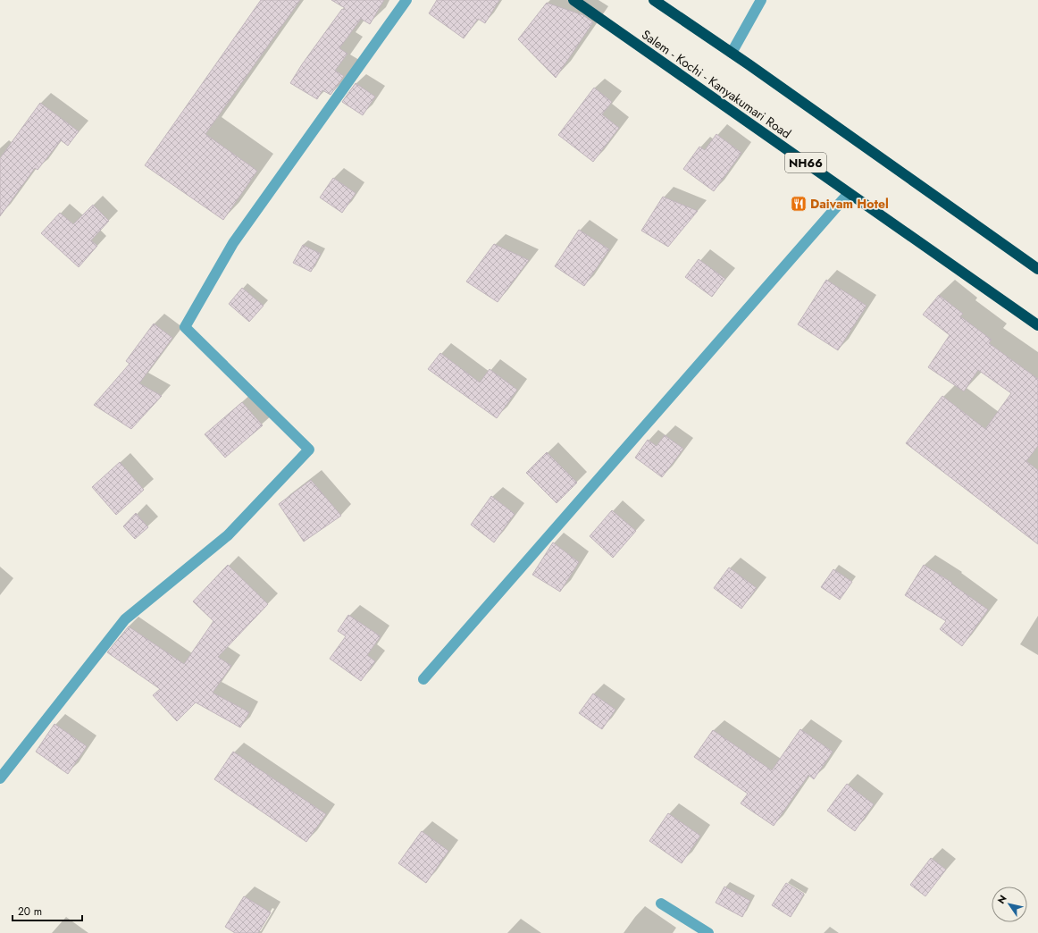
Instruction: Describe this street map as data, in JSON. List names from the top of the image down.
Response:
{
  "streets": {
    "highway": ["Salem - Kochi - Kanyakumari Road", "NH66"]
  },
  "places": {
    "restaurant": ["Daivam Hotel"]
  },
  "scale_bar": "20 m",
  "north": "top left"
}
